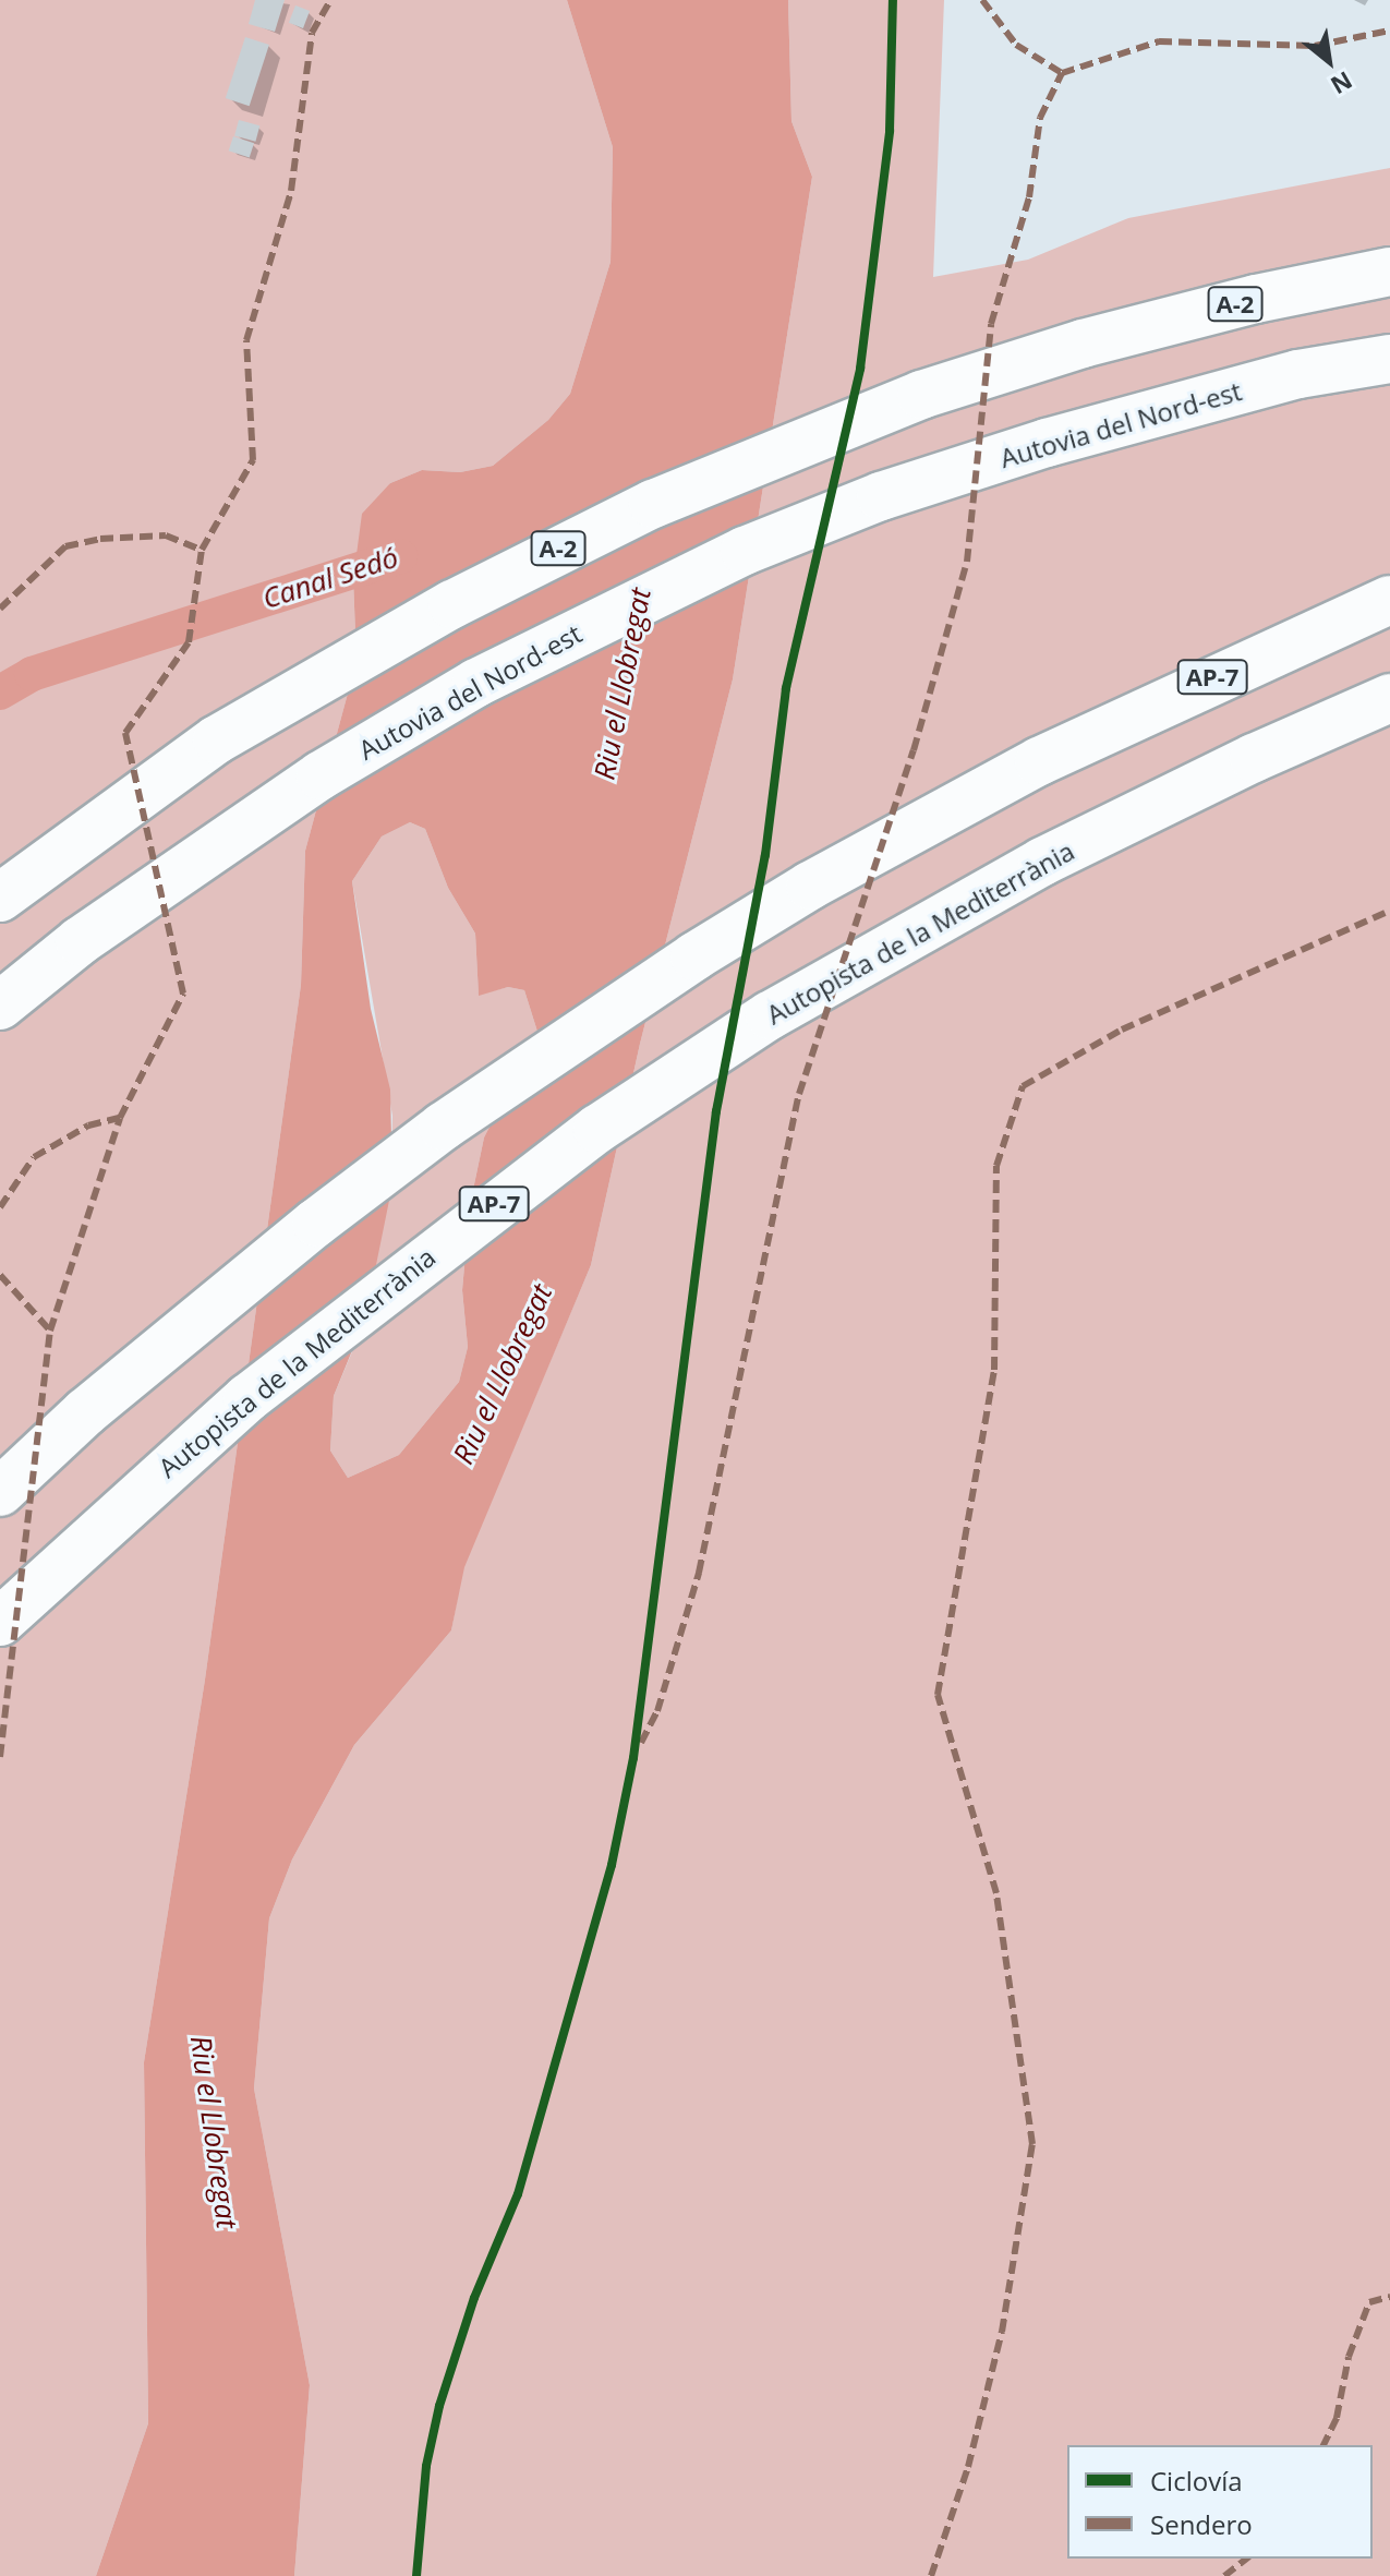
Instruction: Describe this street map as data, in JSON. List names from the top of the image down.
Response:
{
  "streets": {
    "highway": [
      "A-2",
      "Autovia del Nord-est",
      "AP-7",
      "Autopista de la Mediterrània"
    ]
  },
  "water": ["Canal Sedó", "Riu el Llobregat"],
  "legend": ["Ciclovía", "Sendero"],
  "north": "bottom right"
}
